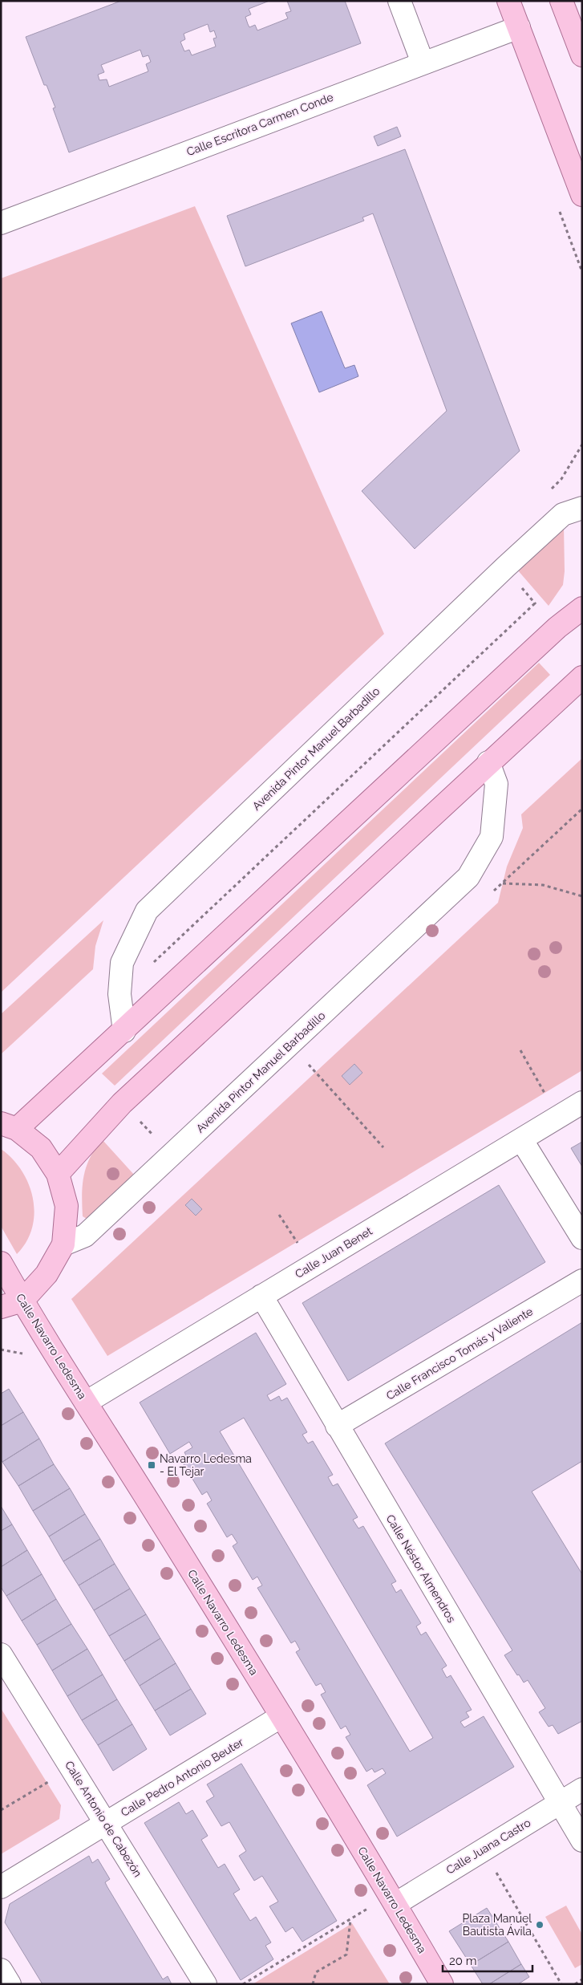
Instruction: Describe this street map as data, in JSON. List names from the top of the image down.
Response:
{
  "streets": {
    "main road": ["Calle Navarro Ledesma"],
    "street": [
      "Calle Escritora Carmen Conde",
      "Avenida Pintor Manuel Barbadillo",
      "Calle Juan Benet",
      "Calle Francisco Tomás y Valiente",
      "Calle Néstor Almendros",
      "Calle Pedro Antonio Beuter",
      "Calle Antonio de Cabezón",
      "Calle Juana Castro"
    ]
  },
  "crossings": [
    ["Calle Juan Benet", "Calle Navarro Ledesma"],
    ["Calle Juan Benet", "Calle Néstor Almendros"],
    ["Calle Navarro Ledesma", "Calle Pedro Antonio Beuter"],
    ["Calle Navarro Ledesma", "Calle Juana Castro"],
    ["Calle Francisco Tomás y Valiente", "Calle Néstor Almendros"],
    ["Calle Néstor Almendros", "Calle Juana Castro"],
    ["Calle Pedro Antonio Beuter", "Calle Antonio de Cabezón"]
  ],
  "places": {
    "transit": ["Navarro Ledesma - El Tejar"],
    "other": ["Plaza Manuel Bautista Ávila"]
  },
  "scale_bar": "20 m"
}
